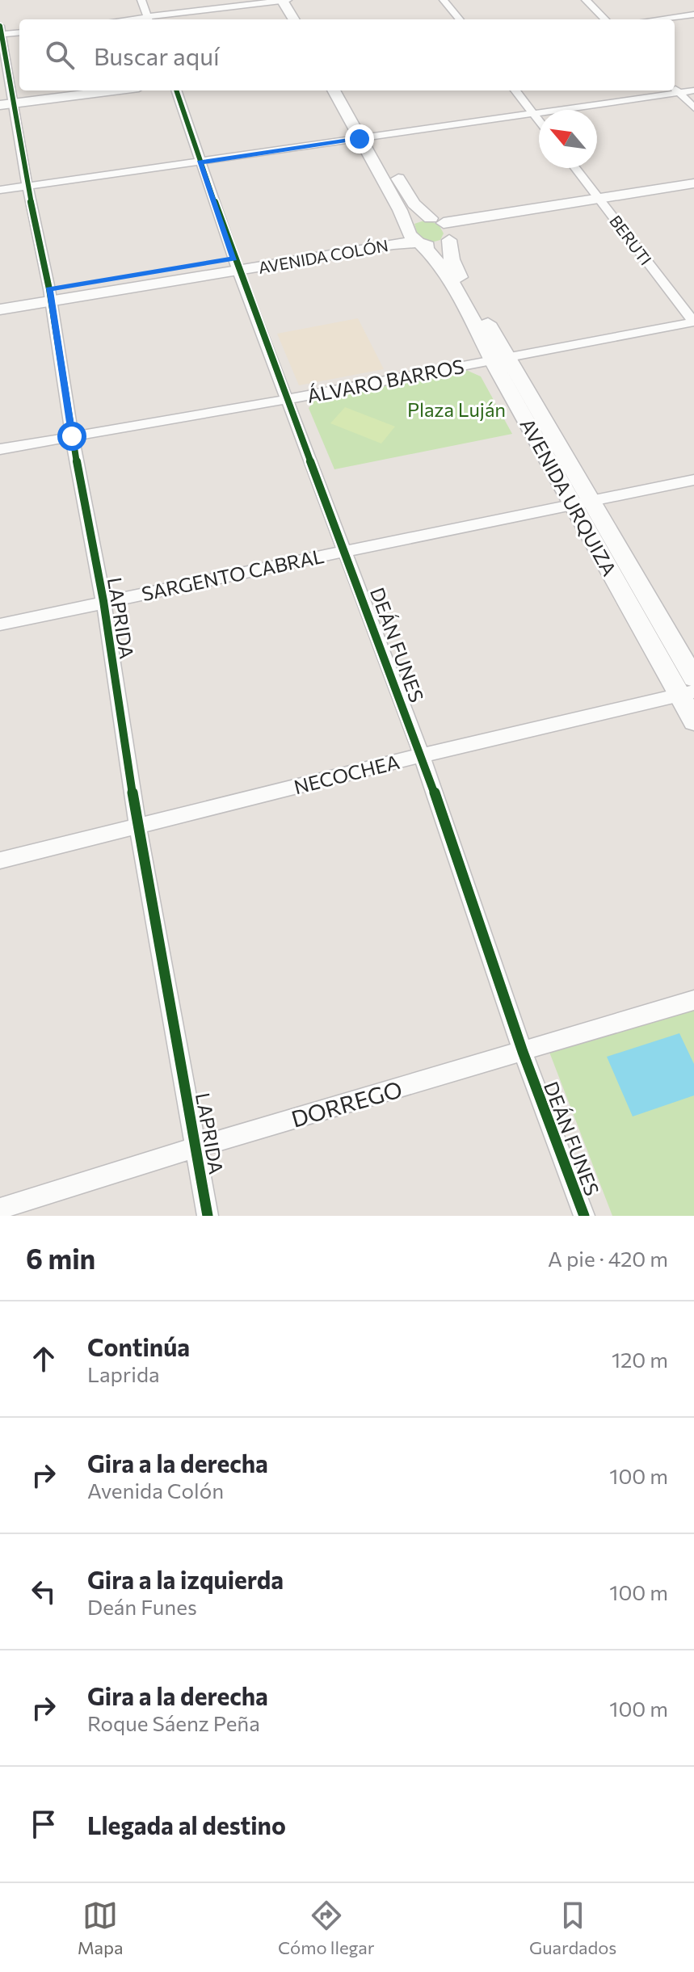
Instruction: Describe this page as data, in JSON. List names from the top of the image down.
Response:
{
  "streets": {
    "main road": ["AVENIDA COLÓN", "AVENIDA URQUIZA"],
    "street": [
      "BERUTI",
      "ÁLVARO BARROS",
      "SARGENTO CABRAL",
      "LAPRIDA",
      "DEÁN FUNES",
      "NECOCHEA",
      "DORREGO"
    ]
  },
  "crossings": [
    ["BERUTI", "ÁLVARO BARROS"],
    ["AVENIDA COLÓN", "AVENIDA URQUIZA"],
    ["AVENIDA COLÓN", "LAPRIDA"],
    ["AVENIDA COLÓN", "DEÁN FUNES"],
    ["ÁLVARO BARROS", "AVENIDA URQUIZA"],
    ["ÁLVARO BARROS", "LAPRIDA"],
    ["ÁLVARO BARROS", "DEÁN FUNES"],
    ["AVENIDA URQUIZA", "SARGENTO CABRAL"],
    ["AVENIDA URQUIZA", "NECOCHEA"],
    ["SARGENTO CABRAL", "LAPRIDA"],
    ["SARGENTO CABRAL", "DEÁN FUNES"],
    ["LAPRIDA", "NECOCHEA"],
    ["LAPRIDA", "DORREGO"],
    ["DEÁN FUNES", "NECOCHEA"],
    ["DEÁN FUNES", "DORREGO"]
  ],
  "parks": ["Plaza Luján"],
  "north": "top left",
  "page": {
    "search": "Buscar aquí",
    "heading": ["6 min", "A pie · 420 m"],
    "list": [
      ["Continúa", "Laprida", "120 m"],
      ["Gira a la derecha", "Avenida Colón", "100 m"],
      ["Gira a la izquierda", "Deán Funes", "100 m"],
      ["Gira a la derecha", "Roque Sáenz Peña", "100 m"],
      "Llegada al destino"
    ],
    "nav": ["Mapa", "Cómo llegar", "Guardados"]
  }
}
